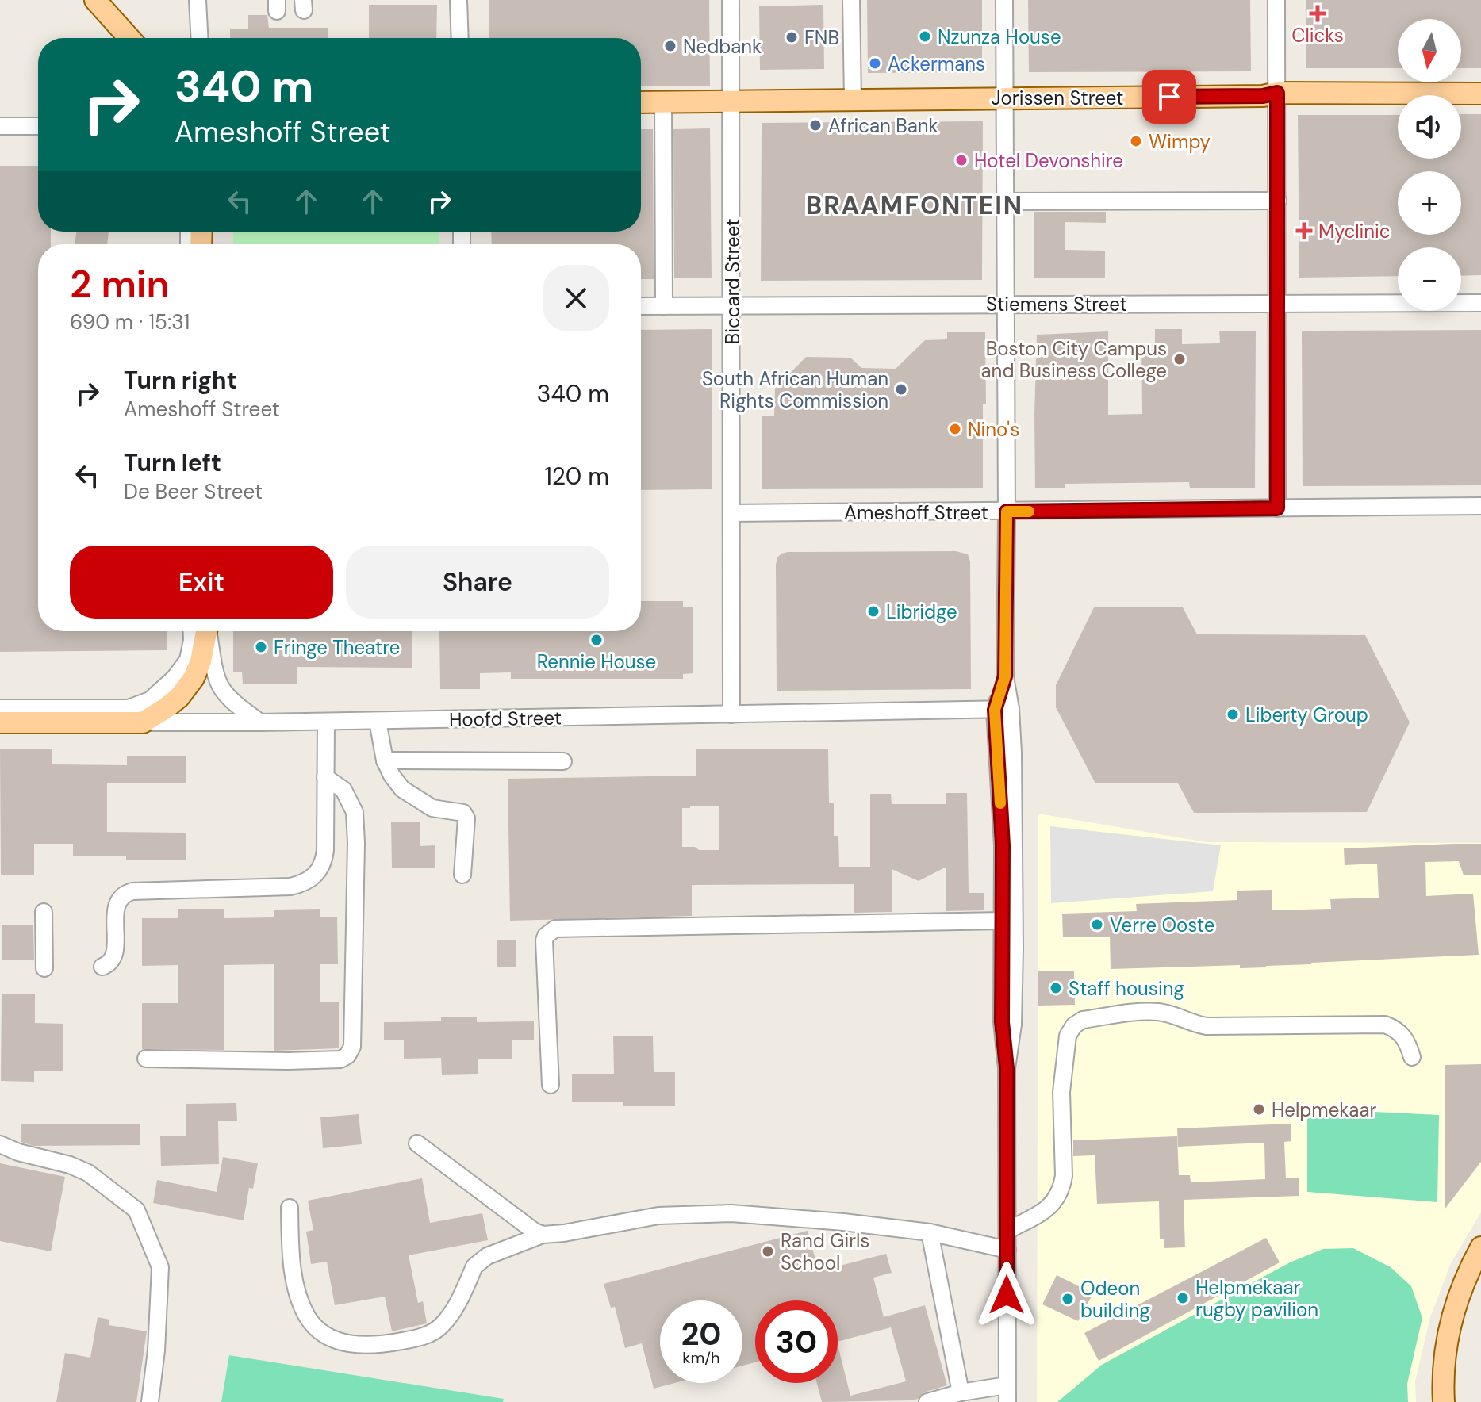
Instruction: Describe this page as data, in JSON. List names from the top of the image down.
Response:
{
  "streets": {
    "main road": ["Jorissen Street", "Hoofd Street"],
    "street": ["Biccard Street", "Stiemens Street", "Ameshoff Street"]
  },
  "crossings": [
    ["Jorissen Street", "Biccard Street"],
    ["Biccard Street", "Stiemens Street"],
    ["Biccard Street", "Ameshoff Street"],
    ["Biccard Street", "Hoofd Street"]
  ],
  "districts": ["BRAAMFONTEIN"],
  "places": {
    "health": ["Clicks", "Myclinic"],
    "other": [
      "Nzunza House",
      "FNB",
      "Nedbank",
      "Ackermans",
      "African Bank",
      "Wimpy",
      "Hotel Devonshire",
      "Boston City Campus and Business College",
      "South African Human Rights Commission",
      "Nino's",
      "Libridge",
      "Rennie House",
      "Fringe Theatre",
      "Liberty Group",
      "Verre Ooste",
      "Staff housing",
      "Helpmekaar",
      "Rand Girls School",
      "Helpmekaar rugby pavilion",
      "Odeon building"
    ]
  },
  "north": "bottom",
  "page": {
    "map_buttons": ["+", "−"],
    "turn": ["340 m", "Ameshoff Street"],
    "heading": ["2 min", "690 m · 15:31"],
    "list": [
      {
        "name": "Turn right",
        "note": "Ameshoff Street",
        "value": "340 m"
      },
      {
        "name": "Turn left",
        "note": "De Beer Street",
        "value": "120 m"
      }
    ],
    "buttons": ["Exit", "Share"],
    "speed": "20 km/h",
    "limit": "30"
  }
}
